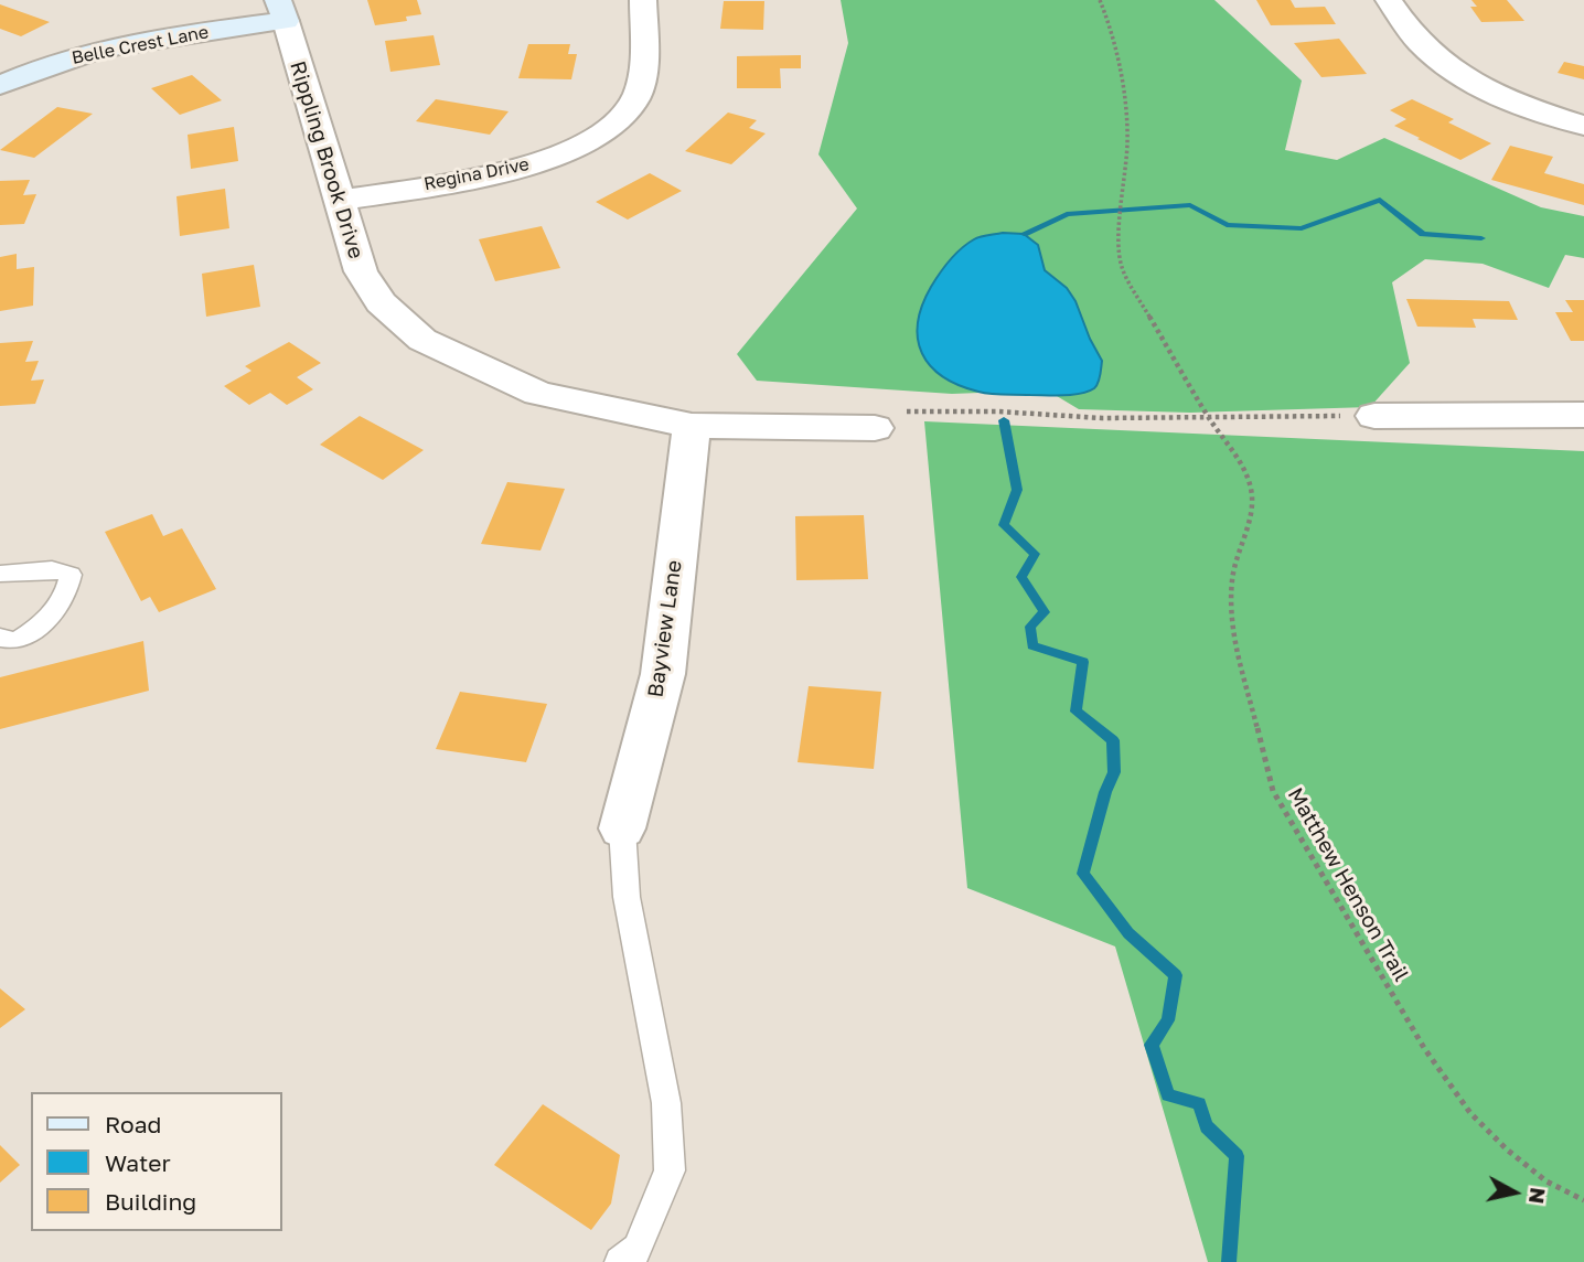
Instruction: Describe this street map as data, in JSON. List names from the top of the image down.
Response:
{
  "streets": {
    "street": [
      "Belle Crest Lane",
      "Rippling Brook Drive",
      "Regina Drive",
      "Bayview Lane"
    ],
    "path": ["Matthew Henson Trail"]
  },
  "crossings": [
    ["Belle Crest Lane", "Rippling Brook Drive"],
    ["Rippling Brook Drive", "Regina Drive"],
    ["Rippling Brook Drive", "Bayview Lane"]
  ],
  "legend": ["Road", "Water", "Building"],
  "north": "right"
}
